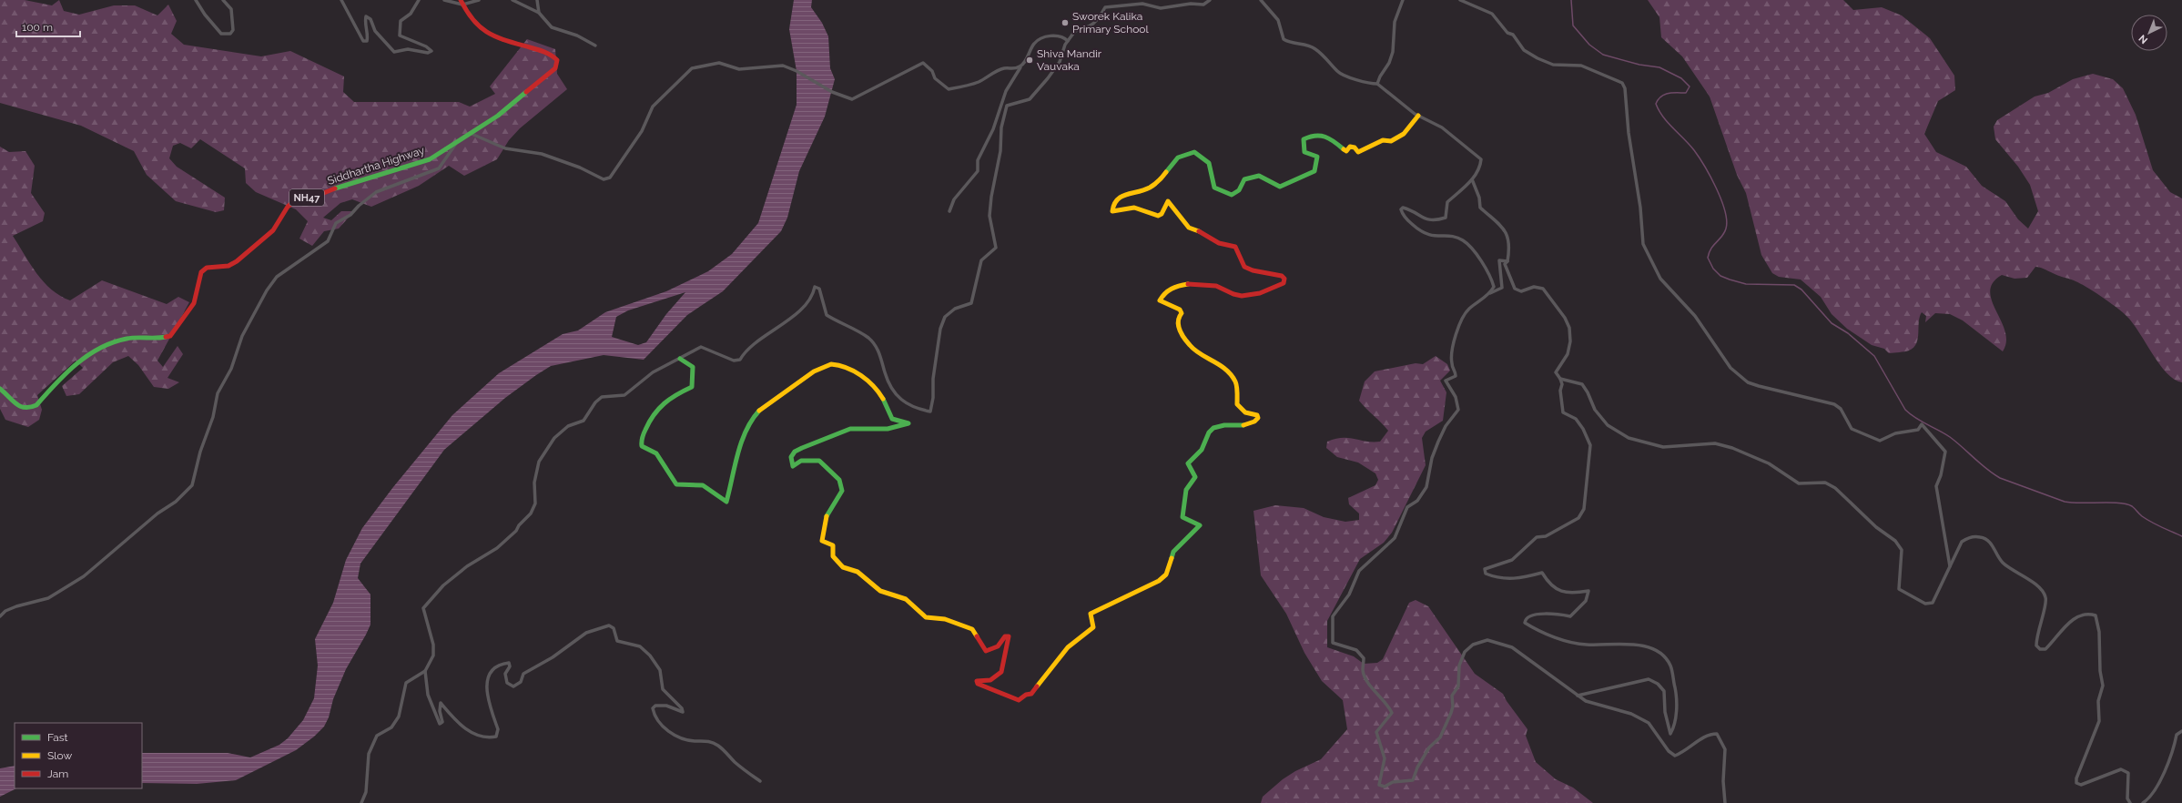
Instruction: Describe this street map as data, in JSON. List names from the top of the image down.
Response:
{
  "streets": {
    "main road": ["Siddhartha Highway", "NH47"]
  },
  "places": ["Sworek Kalika Primary School", "Shiva Mandir Vauvaka"],
  "legend": ["Fast", "Slow", "Jam"],
  "scale_bar": "100 m",
  "north": "bottom left"
}
